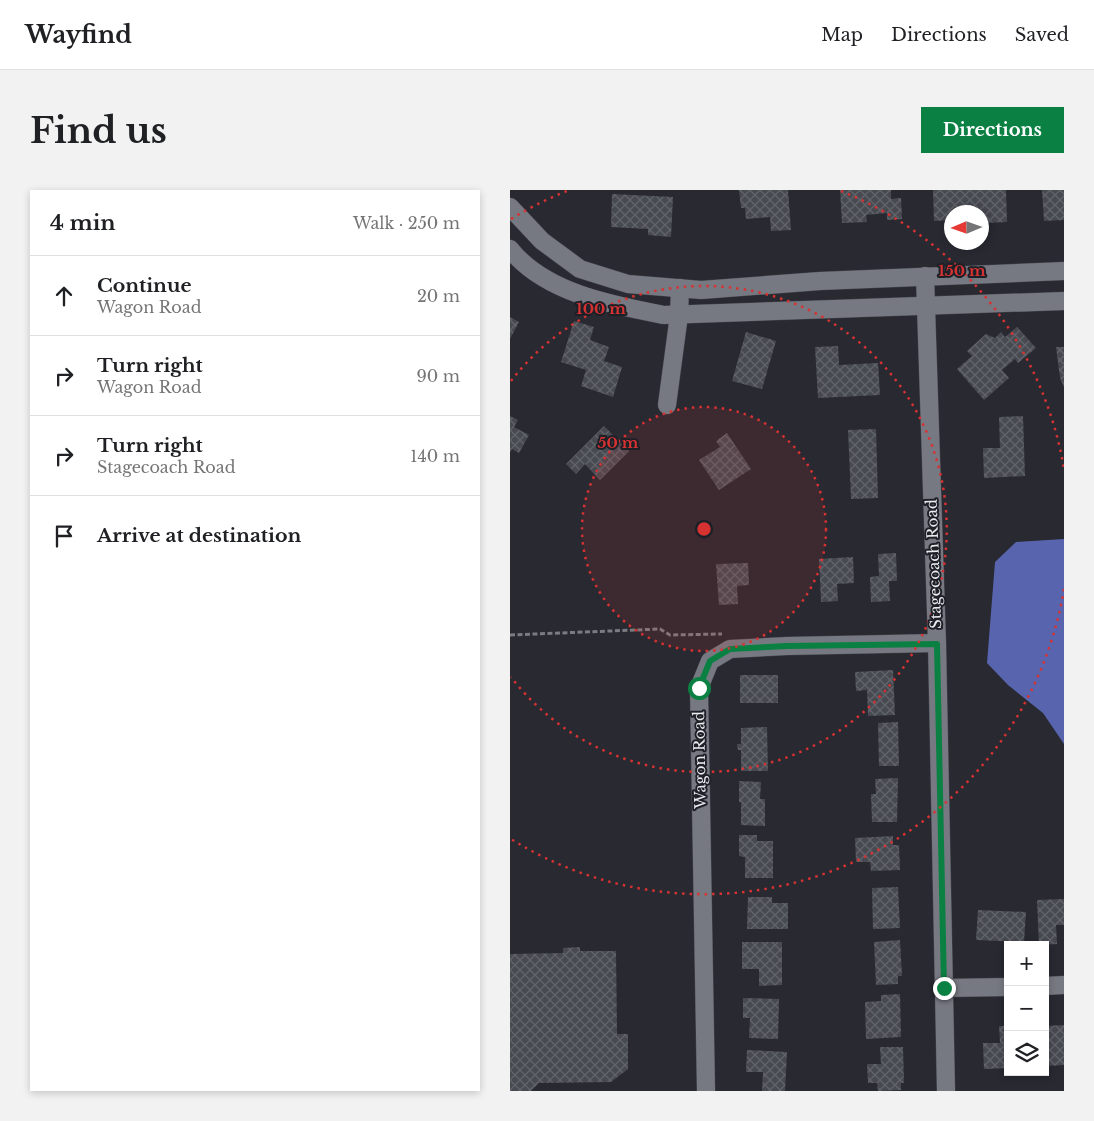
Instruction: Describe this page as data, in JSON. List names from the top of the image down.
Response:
{
  "streets": {
    "street": ["Stagecoach Road", "Wagon Road"]
  },
  "crossings": [
    ["Stagecoach Road", "Wagon Road"]
  ],
  "north": "left",
  "page": {
    "header": "Wayfind",
    "nav": ["Map", "Directions", "Saved"],
    "buttons": "Directions",
    "title": "Find us",
    "heading": ["4 min", "Walk · 250 m"],
    "list": [
      ["Continue", "Wagon Road", "20 m"],
      ["Turn right", "Wagon Road", "90 m"],
      ["Turn right", "Stagecoach Road", "140 m"],
      "Arrive at destination"
    ],
    "map_buttons": ["+", "−"]
  },
  "rings": ["150 m", "100 m", "50 m"]
}
